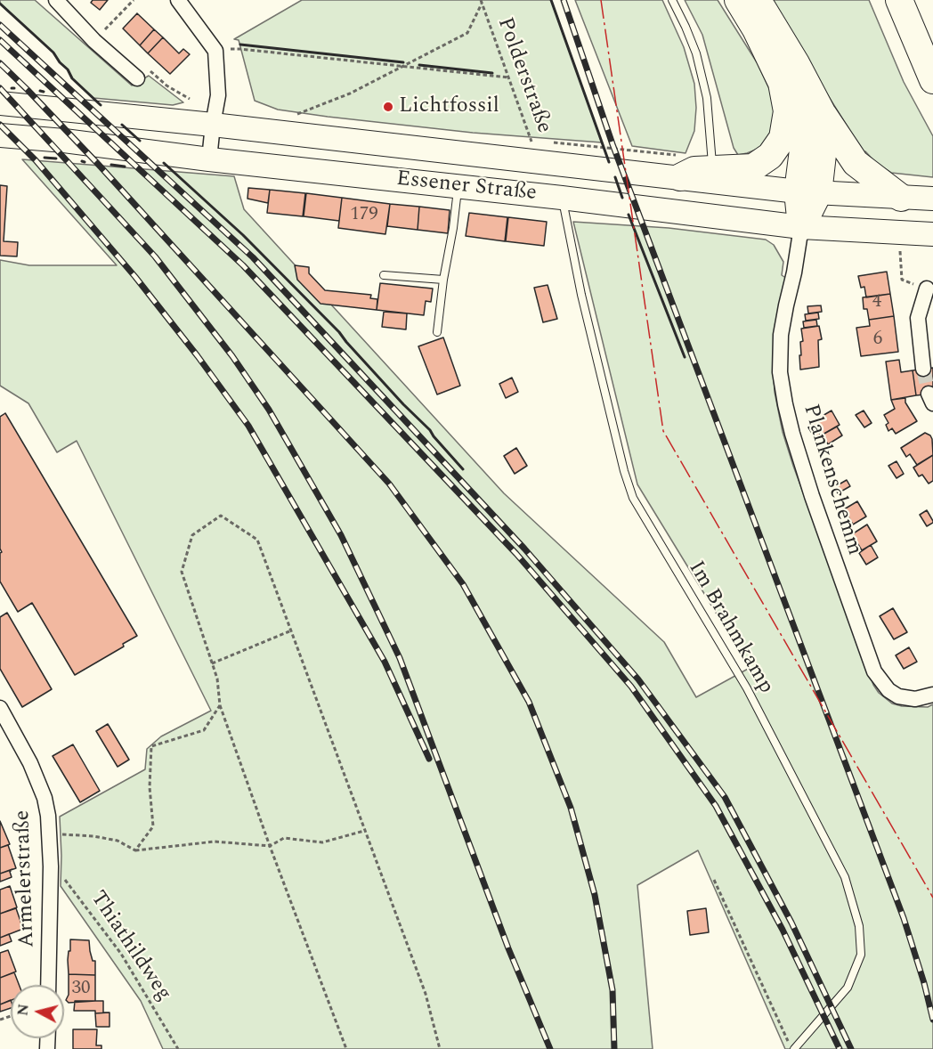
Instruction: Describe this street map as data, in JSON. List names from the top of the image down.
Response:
{
  "streets": {
    "main road": ["Essener Straße"],
    "street": ["Plankenschemm", "Armelerstraße"],
    "lane": ["Im Brahmkamp"],
    "path": ["Polderstraße", "Thiathildweg"]
  },
  "crossings": [
    ["Essener Straße", "Plankenschemm"],
    ["Essener Straße", "Im Brahmkamp"],
    ["Armelerstraße", "Thiathildweg"]
  ],
  "places": ["Lichtfossil"],
  "house_numbers": [
    "179",
    "4",
    "6",
    "30"
  ],
  "north": "left"
}
